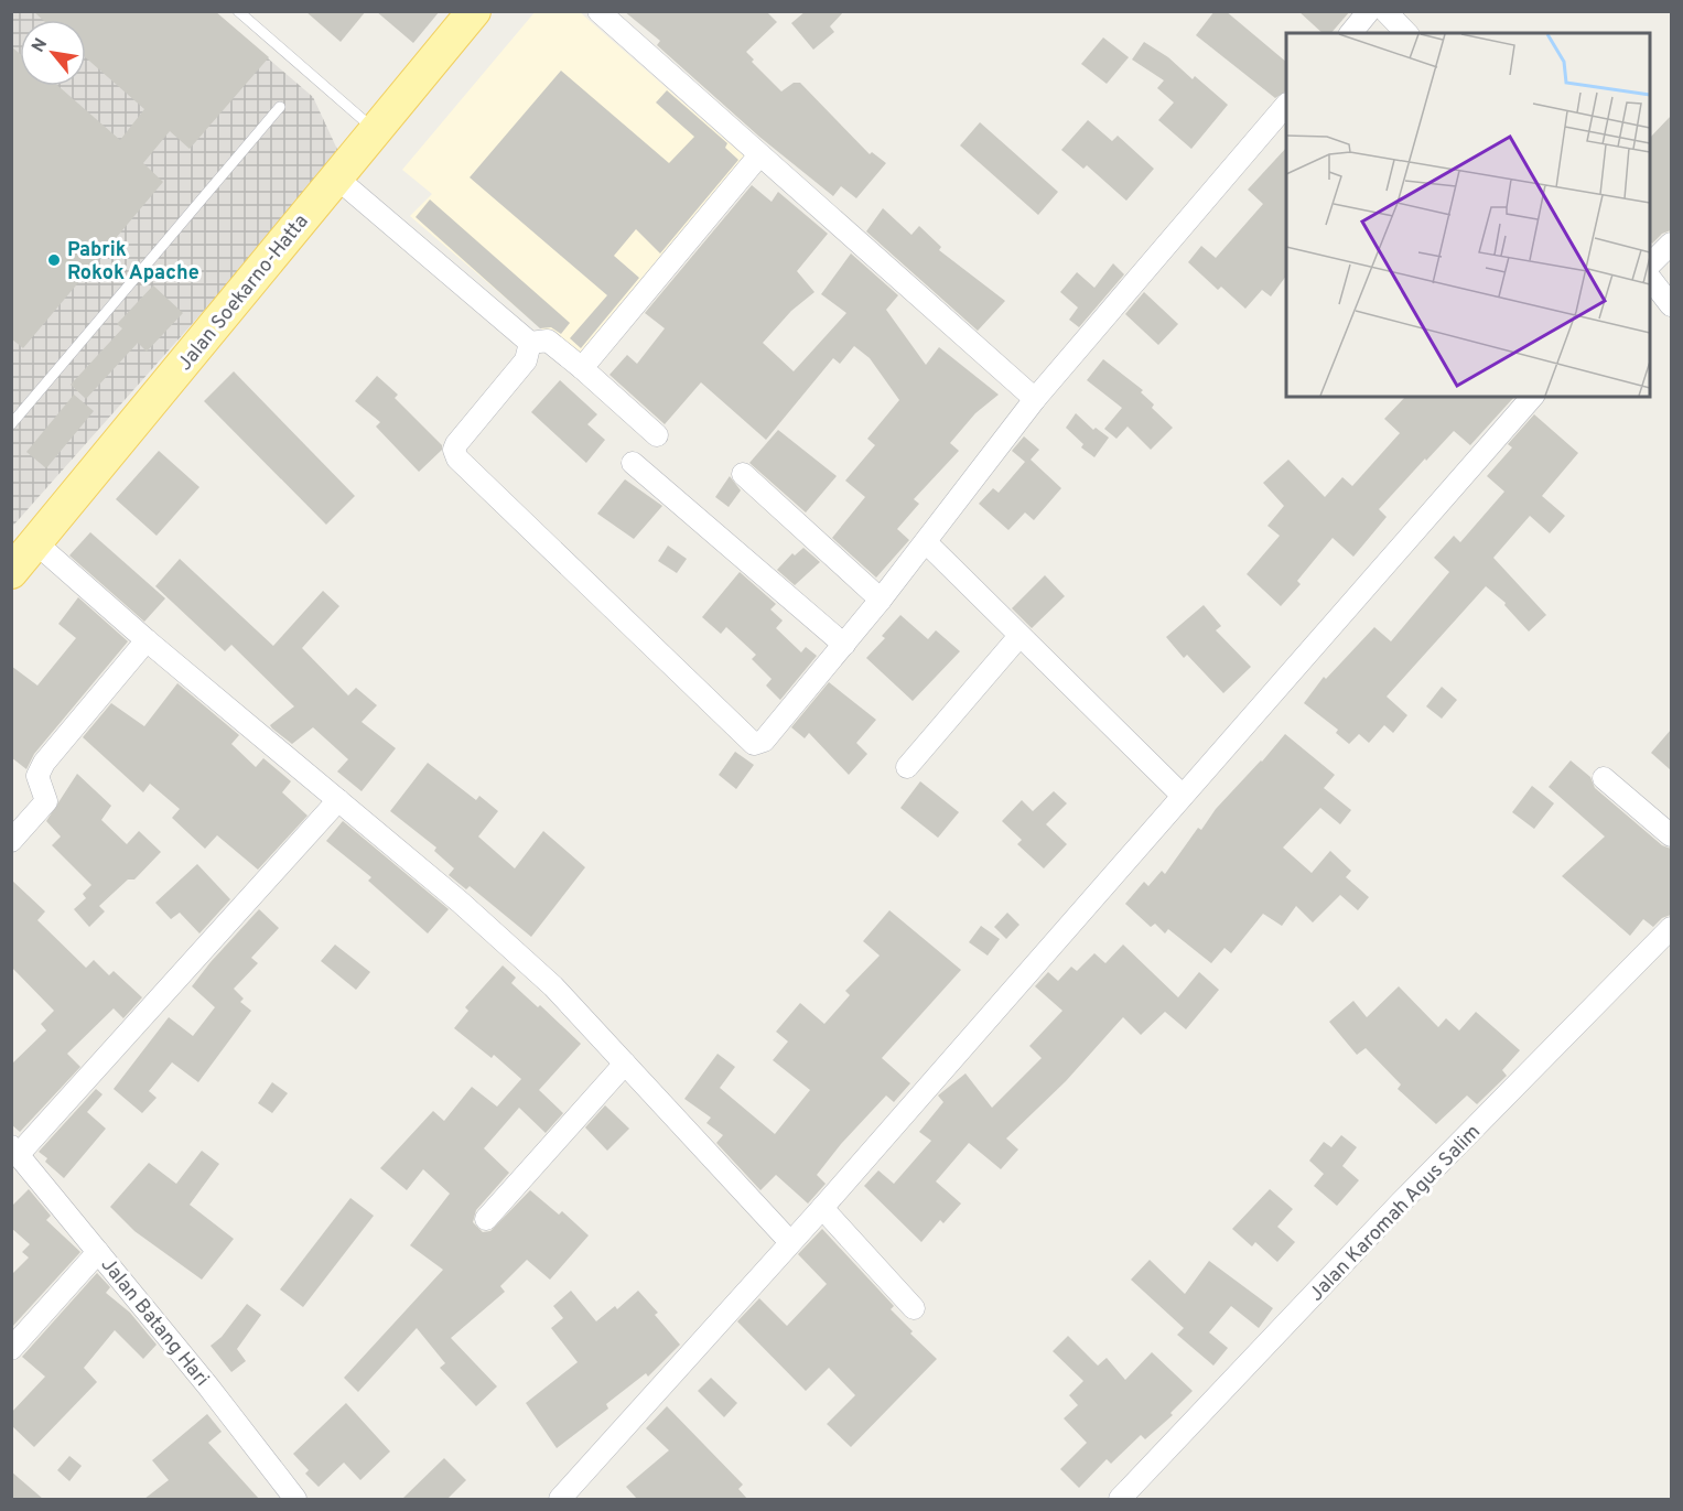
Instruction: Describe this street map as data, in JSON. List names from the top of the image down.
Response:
{
  "streets": {
    "main road": ["Jalan Soekarno-Hatta"],
    "street": ["Jalan Karomah Agus Salim", "Jalan Batang Hari"]
  },
  "places": ["Pabrik Rokok Apache"],
  "north": "top left"
}
